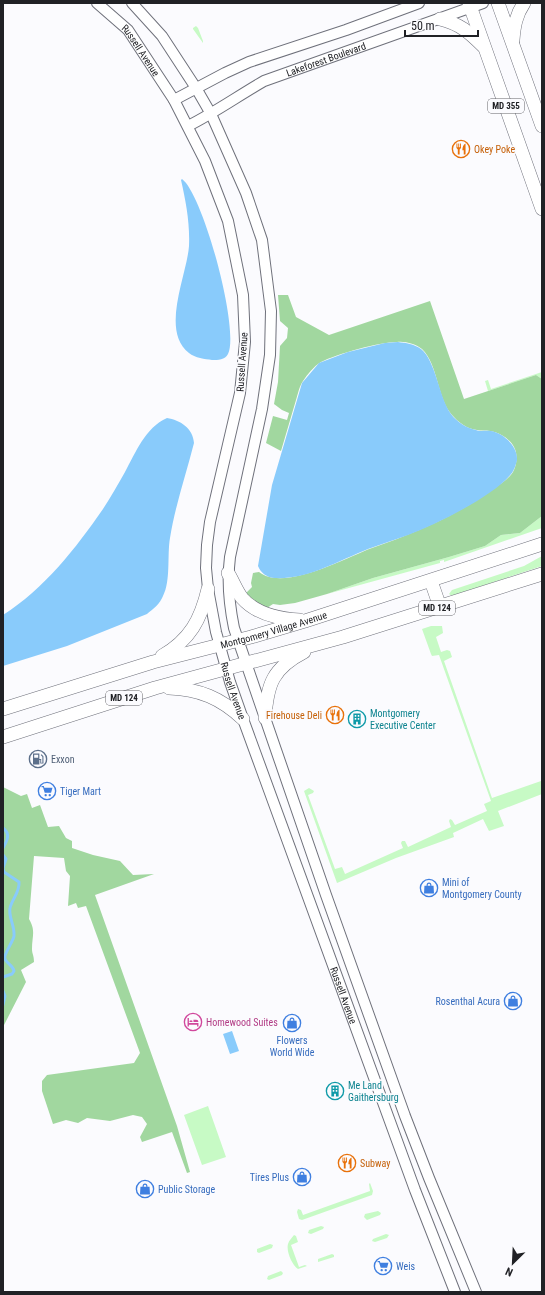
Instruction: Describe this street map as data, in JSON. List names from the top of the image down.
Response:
{
  "streets": {
    "main road": ["MD 355", "MD 124", "Montgomery Village Avenue"],
    "street": ["Russell Avenue", "Lakeforest Boulevard"]
  },
  "crossings": [
    ["Russell Avenue", "Lakeforest Boulevard"],
    ["Russell Avenue", "MD 124"],
    ["Russell Avenue", "Montgomery Village Avenue"],
    ["Lakeforest Boulevard", "MD 355"]
  ],
  "places": {
    "restaurant": ["Okey Poke", "Firehouse Deli", "Subway"],
    "building": ["Montgomery Executive Center", "Me Land Gaithersburg"],
    "fuel station": ["Exxon"],
    "supermarket": ["Tiger Mart", "Weis"],
    "shop": [
      "Mini of Montgomery County",
      "Rosenthal Acura",
      "Flowers World Wide",
      "Tires Plus",
      "Public Storage"
    ],
    "hotel": ["Homewood Suites"]
  },
  "scale_bar": "50 m",
  "north": "bottom left"
}
